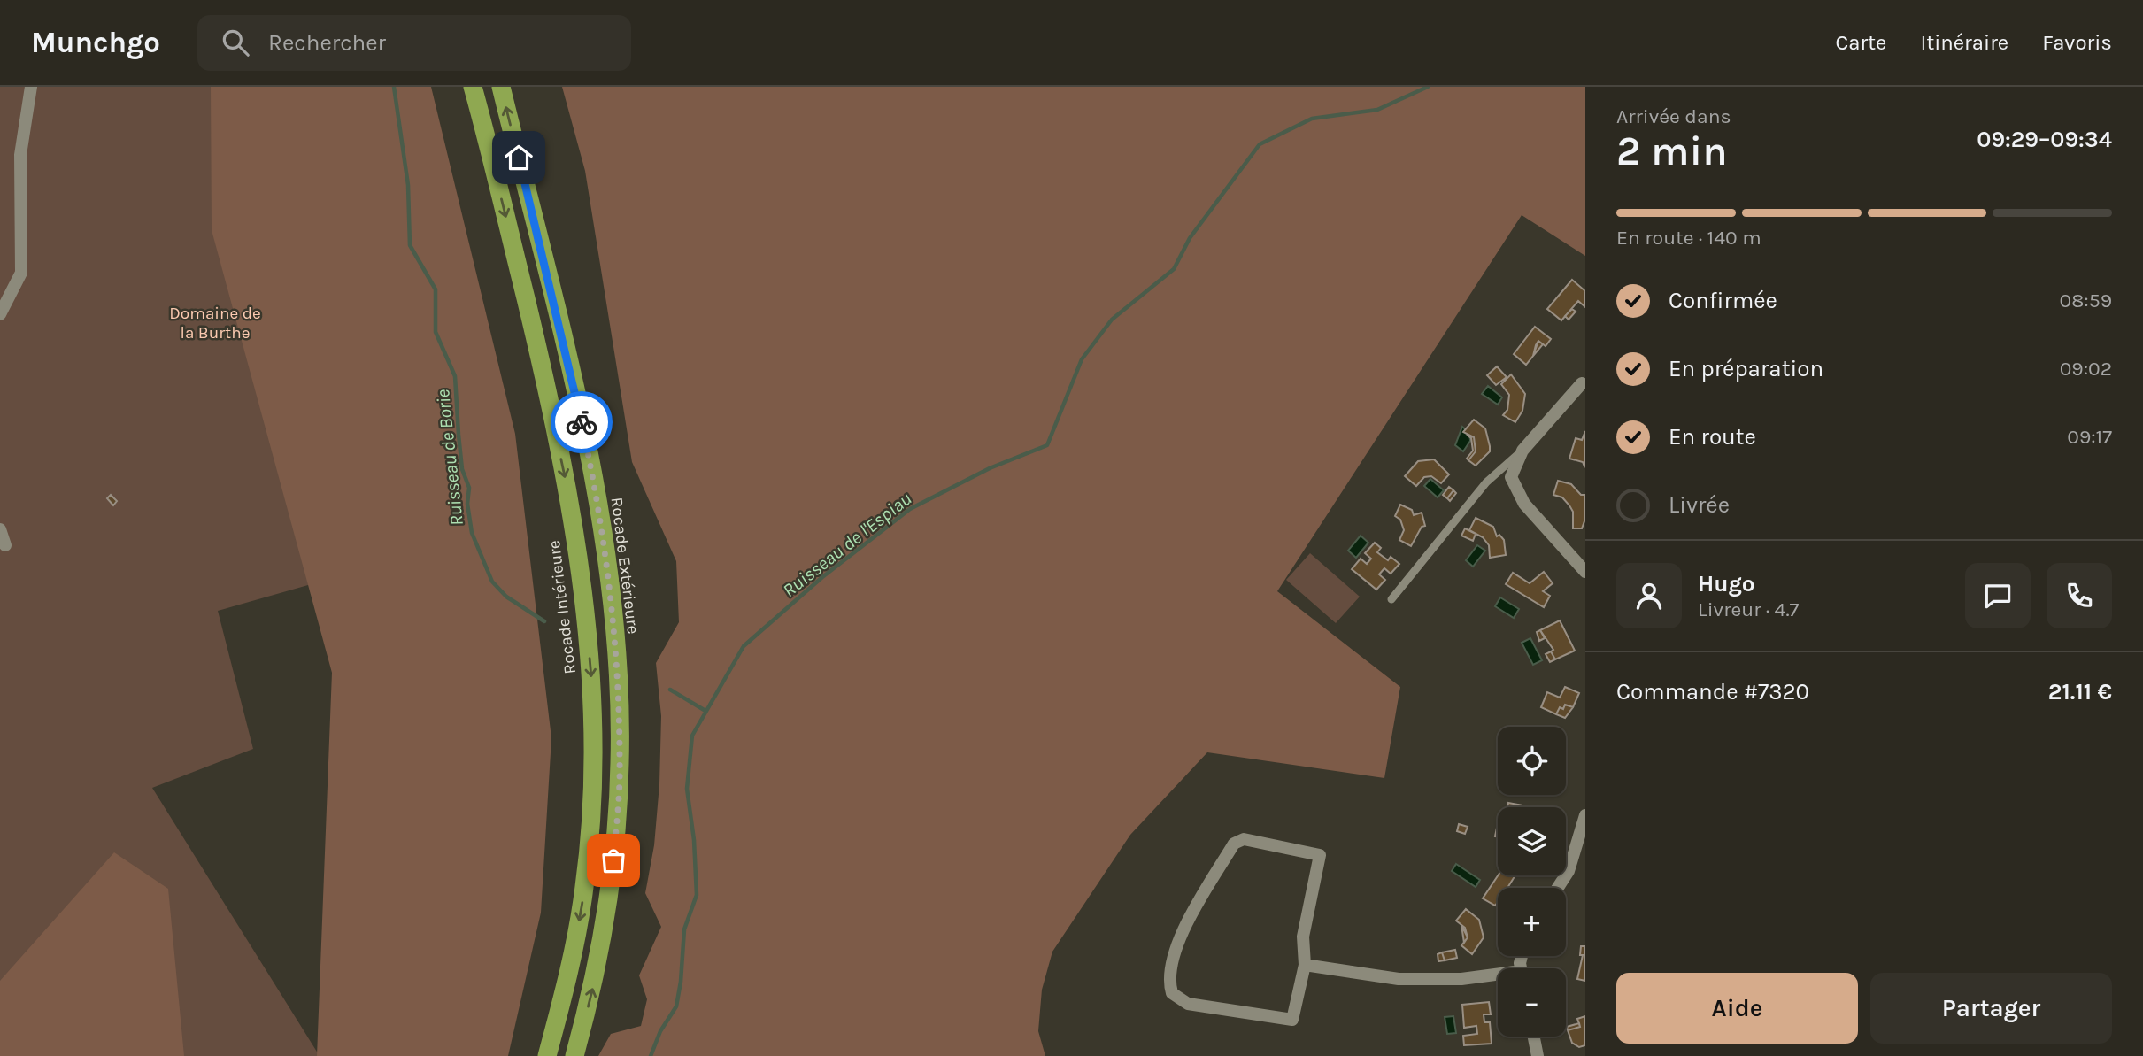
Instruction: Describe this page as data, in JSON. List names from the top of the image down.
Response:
{
  "streets": {
    "highway": ["Rocade Extérieure", "Rocade Intérieure"]
  },
  "one_way": ["Rocade Extérieure", "Rocade Intérieure"],
  "water": ["Ruisseau de Borie", "Ruisseau de l'Espiau"],
  "parks": ["Domaine de la Burthe"],
  "page": {
    "header": "Munchgo",
    "search": "Rechercher",
    "nav": ["Carte", "Itinéraire", "Favoris"],
    "heading": ["2 min", "Arrivée dans", "09:29–09:34"],
    "panel": [
      "Hugo",
      "Livreur · 4.7",
      "Commande #7320",
      "21.11 €"
    ],
    "bar": "En route · 140 m",
    "list": [
      ["Confirmée", "08:59"],
      ["En préparation", "09:02"],
      ["En route", "09:17"],
      "Livrée"
    ],
    "map_buttons": ["+", "−"],
    "buttons": ["Aide", "Partager"]
  }
}
